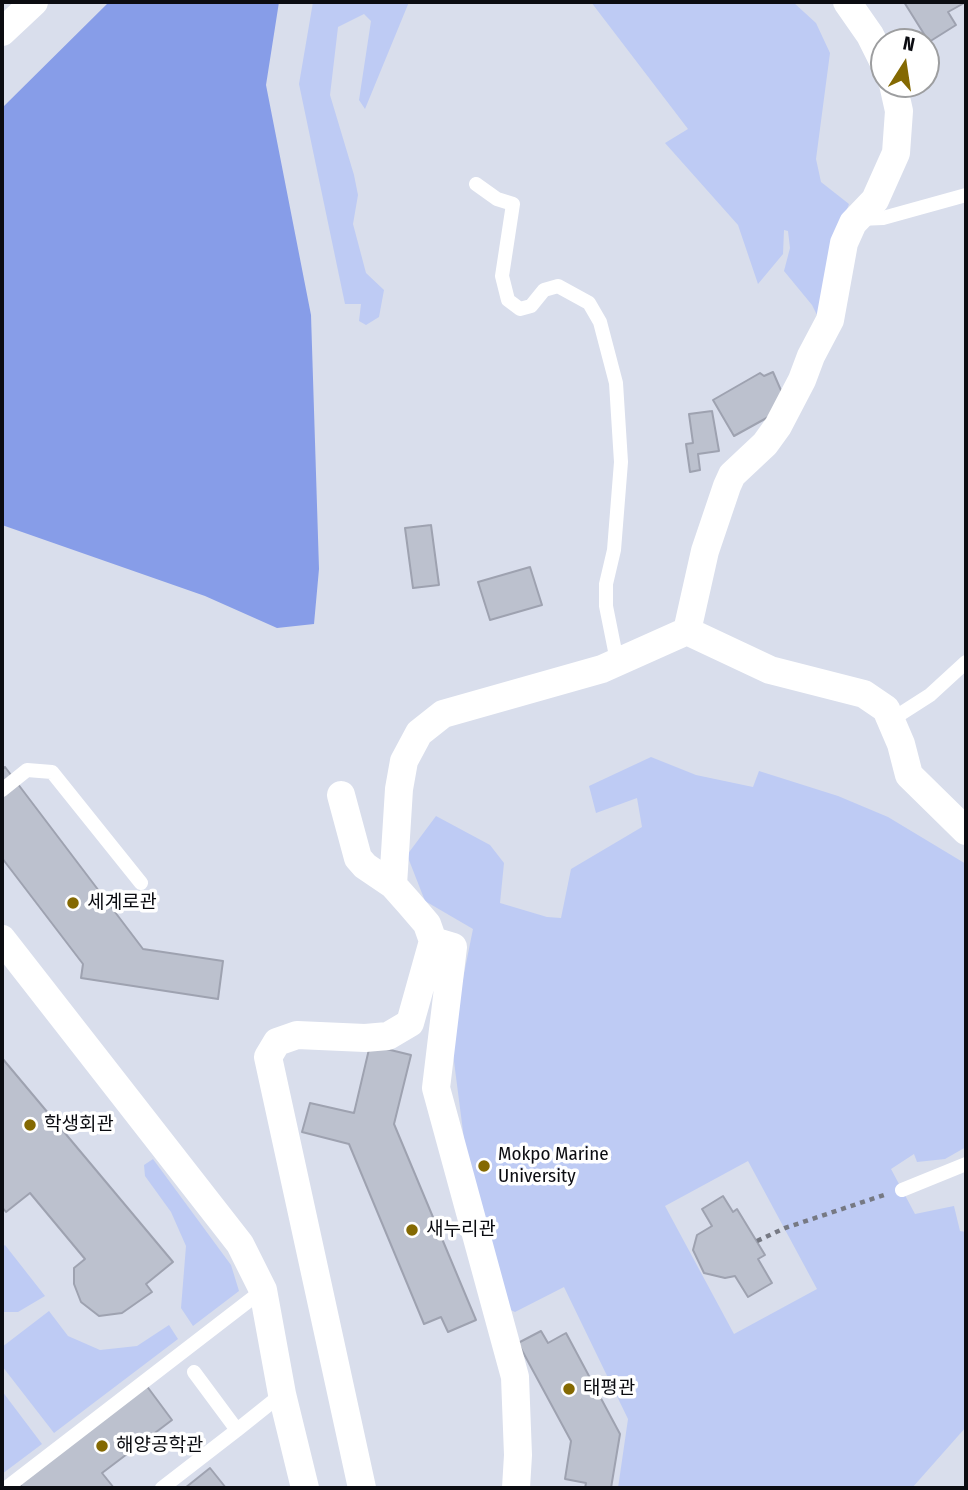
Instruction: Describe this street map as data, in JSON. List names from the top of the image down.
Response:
{
  "places": [
    "세계로관",
    "학생회관",
    "Mokpo Marine University",
    "새누리관",
    "태평관",
    "해양공학관"
  ],
  "north": "top"
}
